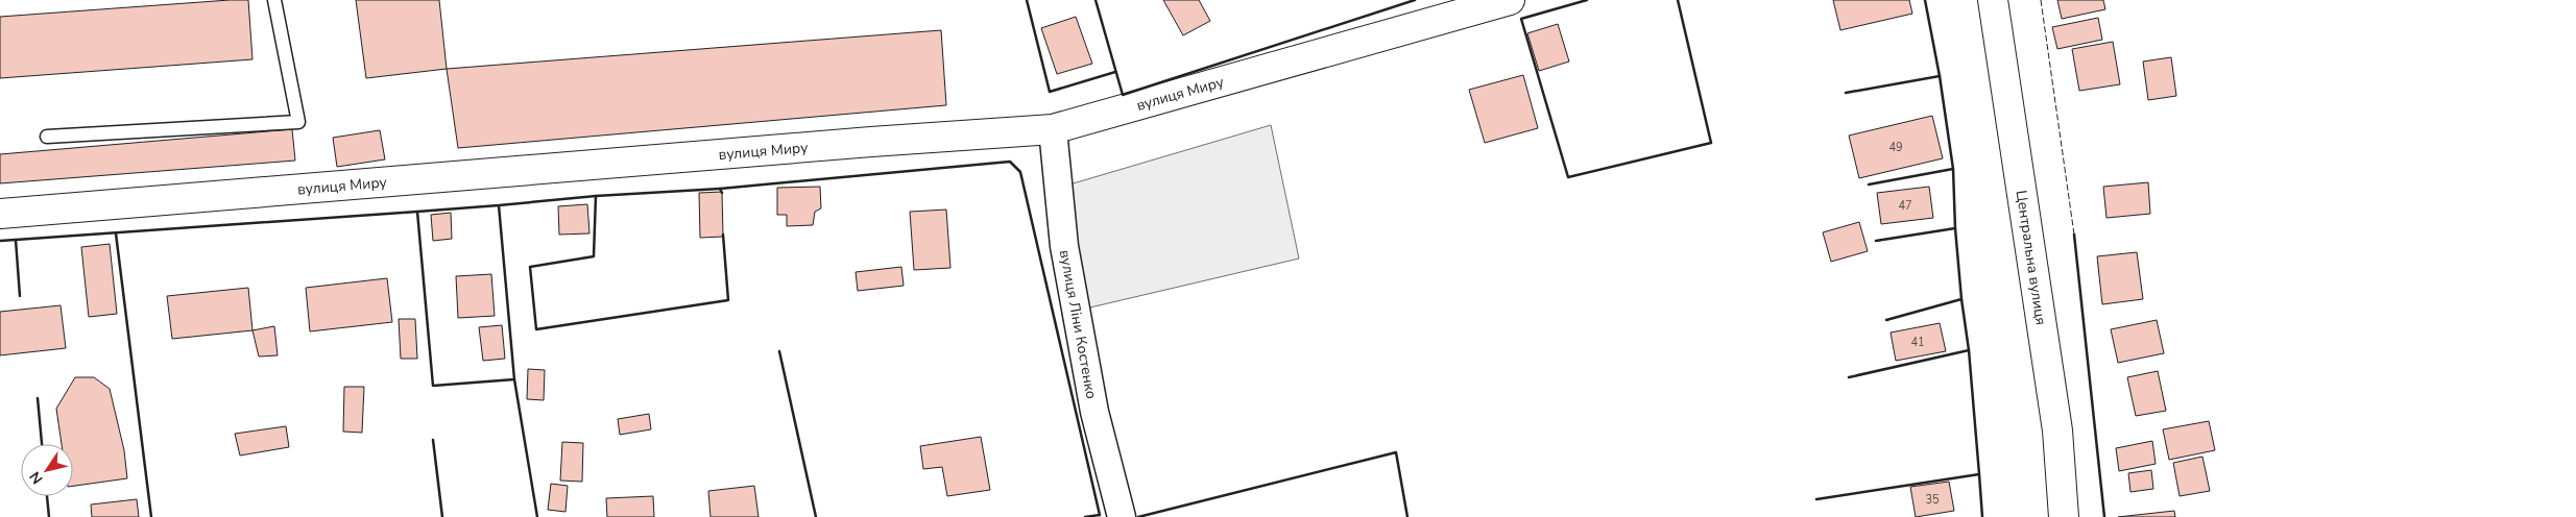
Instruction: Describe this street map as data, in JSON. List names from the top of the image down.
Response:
{
  "streets": {
    "street": ["вулиця Миру", "Центральна вулиця", "вулиця Ліни Костенко"]
  },
  "crossings": [
    ["вулиця Миру", "вулиця Ліни Костенко"]
  ],
  "house_numbers": [
    "49",
    "47",
    "41",
    "35"
  ],
  "north": "bottom left"
}
